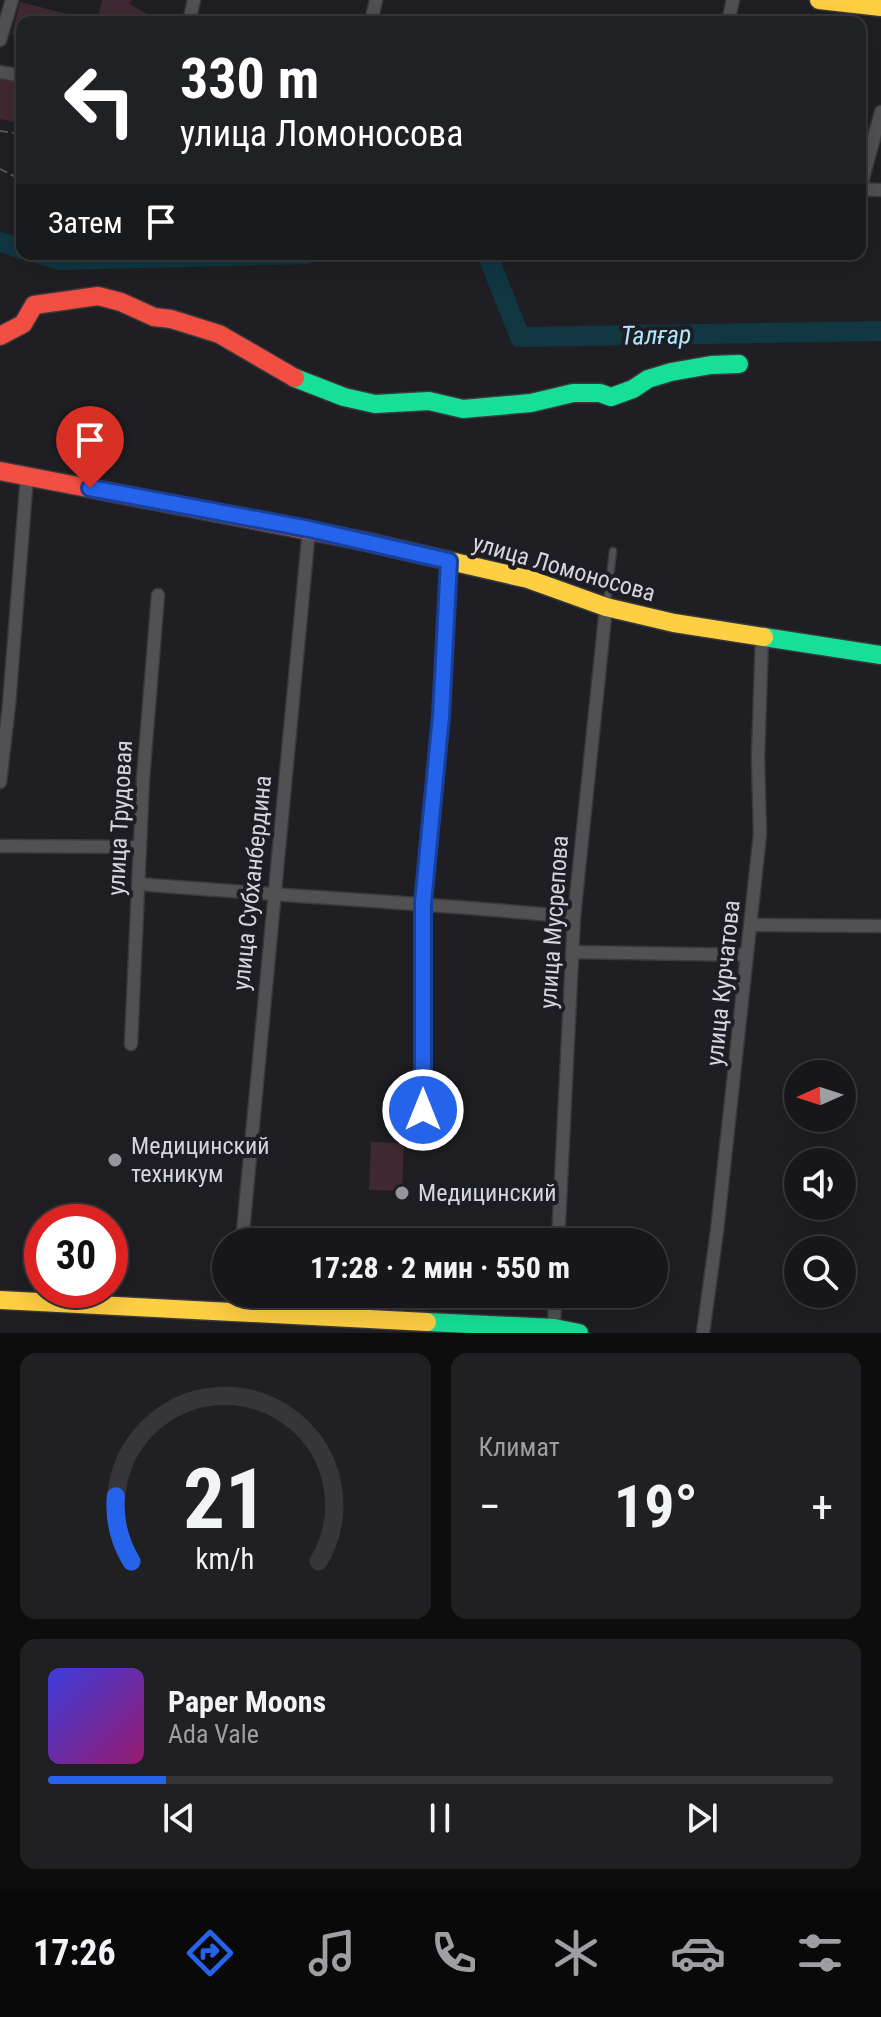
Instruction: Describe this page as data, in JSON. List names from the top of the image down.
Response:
{
  "streets": {
    "main road": ["улица Ломоносова"],
    "street": [
      "улица Трудовая",
      "улица Субханбердина",
      "улица Мусрепова",
      "улица Курчатова"
    ]
  },
  "crossings": [
    ["улица Ломоносова", "улица Субханбердина"],
    ["улица Ломоносова", "улица Мусрепова"],
    ["улица Ломоносова", "улица Курчатова"]
  ],
  "water": ["Талғар"],
  "places": ["Медицинский техникум", "Медицинский"],
  "north": "left",
  "page": {
    "turn": ["330 m", "улица Ломоносова"],
    "then": "Затем",
    "limit": "30",
    "trip": "17:28 · 2 мин · 550 m",
    "tile": "Климат",
    "heat": ["−", "19°", "+"],
    "song": ["Paper Moons", "Ada Vale"],
    "tabs": "17:26",
    "gauge": ["21", "km/h"]
  }
}
